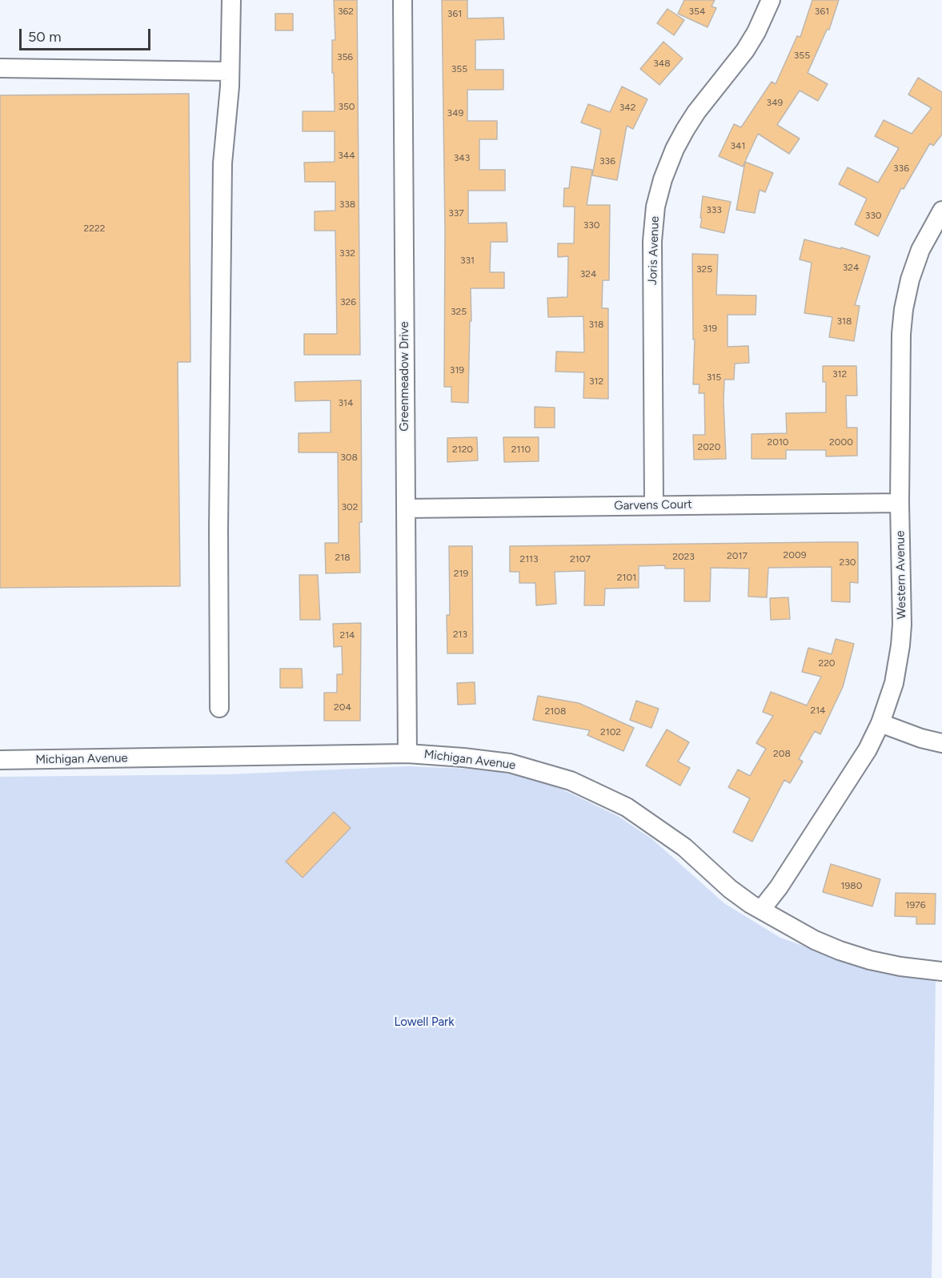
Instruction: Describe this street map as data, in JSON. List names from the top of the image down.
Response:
{
  "streets": {
    "street": [
      "Joris Avenue",
      "Greenmeadow Drive",
      "Garvens Court",
      "Western Avenue",
      "Michigan Avenue"
    ]
  },
  "crossings": [
    ["Joris Avenue", "Garvens Court"],
    ["Greenmeadow Drive", "Garvens Court"],
    ["Greenmeadow Drive", "Michigan Avenue"],
    ["Garvens Court", "Western Avenue"],
    ["Western Avenue", "Michigan Avenue"]
  ],
  "parks": ["Lowell Park"],
  "house_numbers": [
    "362",
    "354",
    "361",
    "361",
    "355",
    "356",
    "348",
    "355",
    "349",
    "350",
    "342",
    "349",
    "341",
    "344",
    "343",
    "336",
    "336",
    "338",
    "333",
    "337",
    "330",
    "330",
    "2222",
    "332",
    "331",
    "324",
    "325",
    "324",
    "326",
    "325",
    "318",
    "318",
    "319",
    "319",
    "312",
    "315",
    "312",
    "314",
    "2010",
    "2000",
    "2020",
    "2120",
    "2110",
    "308",
    "302",
    "2009",
    "2017",
    "2023",
    "218",
    "2113",
    "2107",
    "230",
    "219",
    "2101",
    "213",
    "214",
    "220",
    "204",
    "214",
    "2108",
    "2102",
    "208",
    "1980",
    "1976"
  ],
  "scale_bar": "50 m"
}
